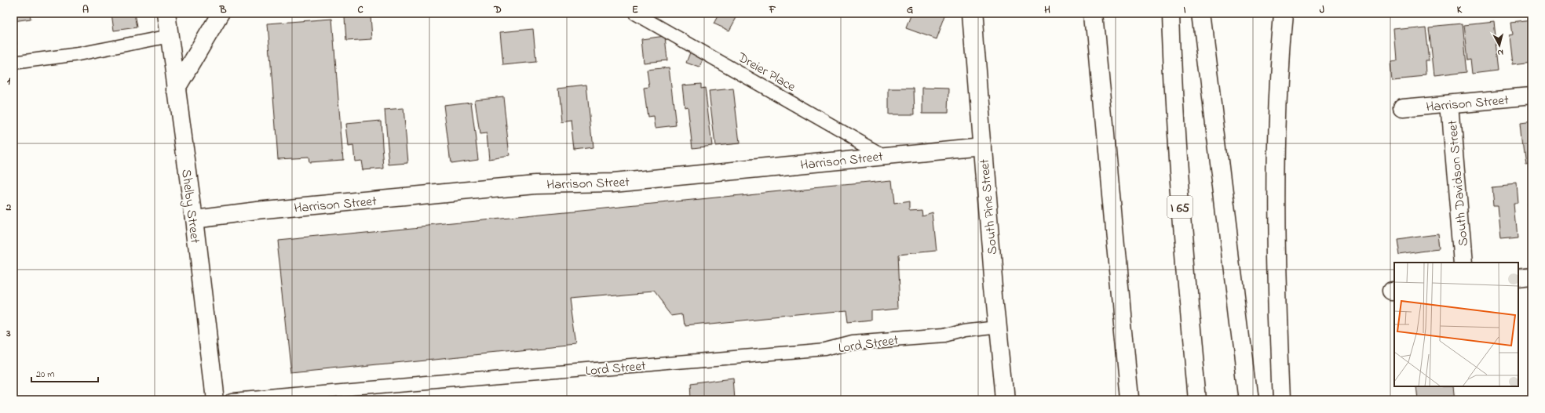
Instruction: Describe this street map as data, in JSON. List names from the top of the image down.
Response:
{
  "streets": {
    "main road": [
      "Harrison Street",
      "South Davidson Street",
      "Shelby Street",
      "South Pine Street",
      "I 65"
    ],
    "lane": ["Dreier Place", "Lord Street"]
  },
  "crossings": [
    ["Dreier Place", "Harrison Street"],
    ["Harrison Street", "South Davidson Street"],
    ["Harrison Street", "Shelby Street"],
    ["Harrison Street", "South Pine Street"],
    ["South Pine Street", "Lord Street"]
  ],
  "scale_bar": "20 m",
  "north": "bottom",
  "grid": {
    "columns": [
      "A",
      "B",
      "C",
      "D",
      "E",
      "F",
      "G",
      "H",
      "I",
      "J",
      "K"
    ],
    "rows": ["1", "2", "3"]
  }
}
